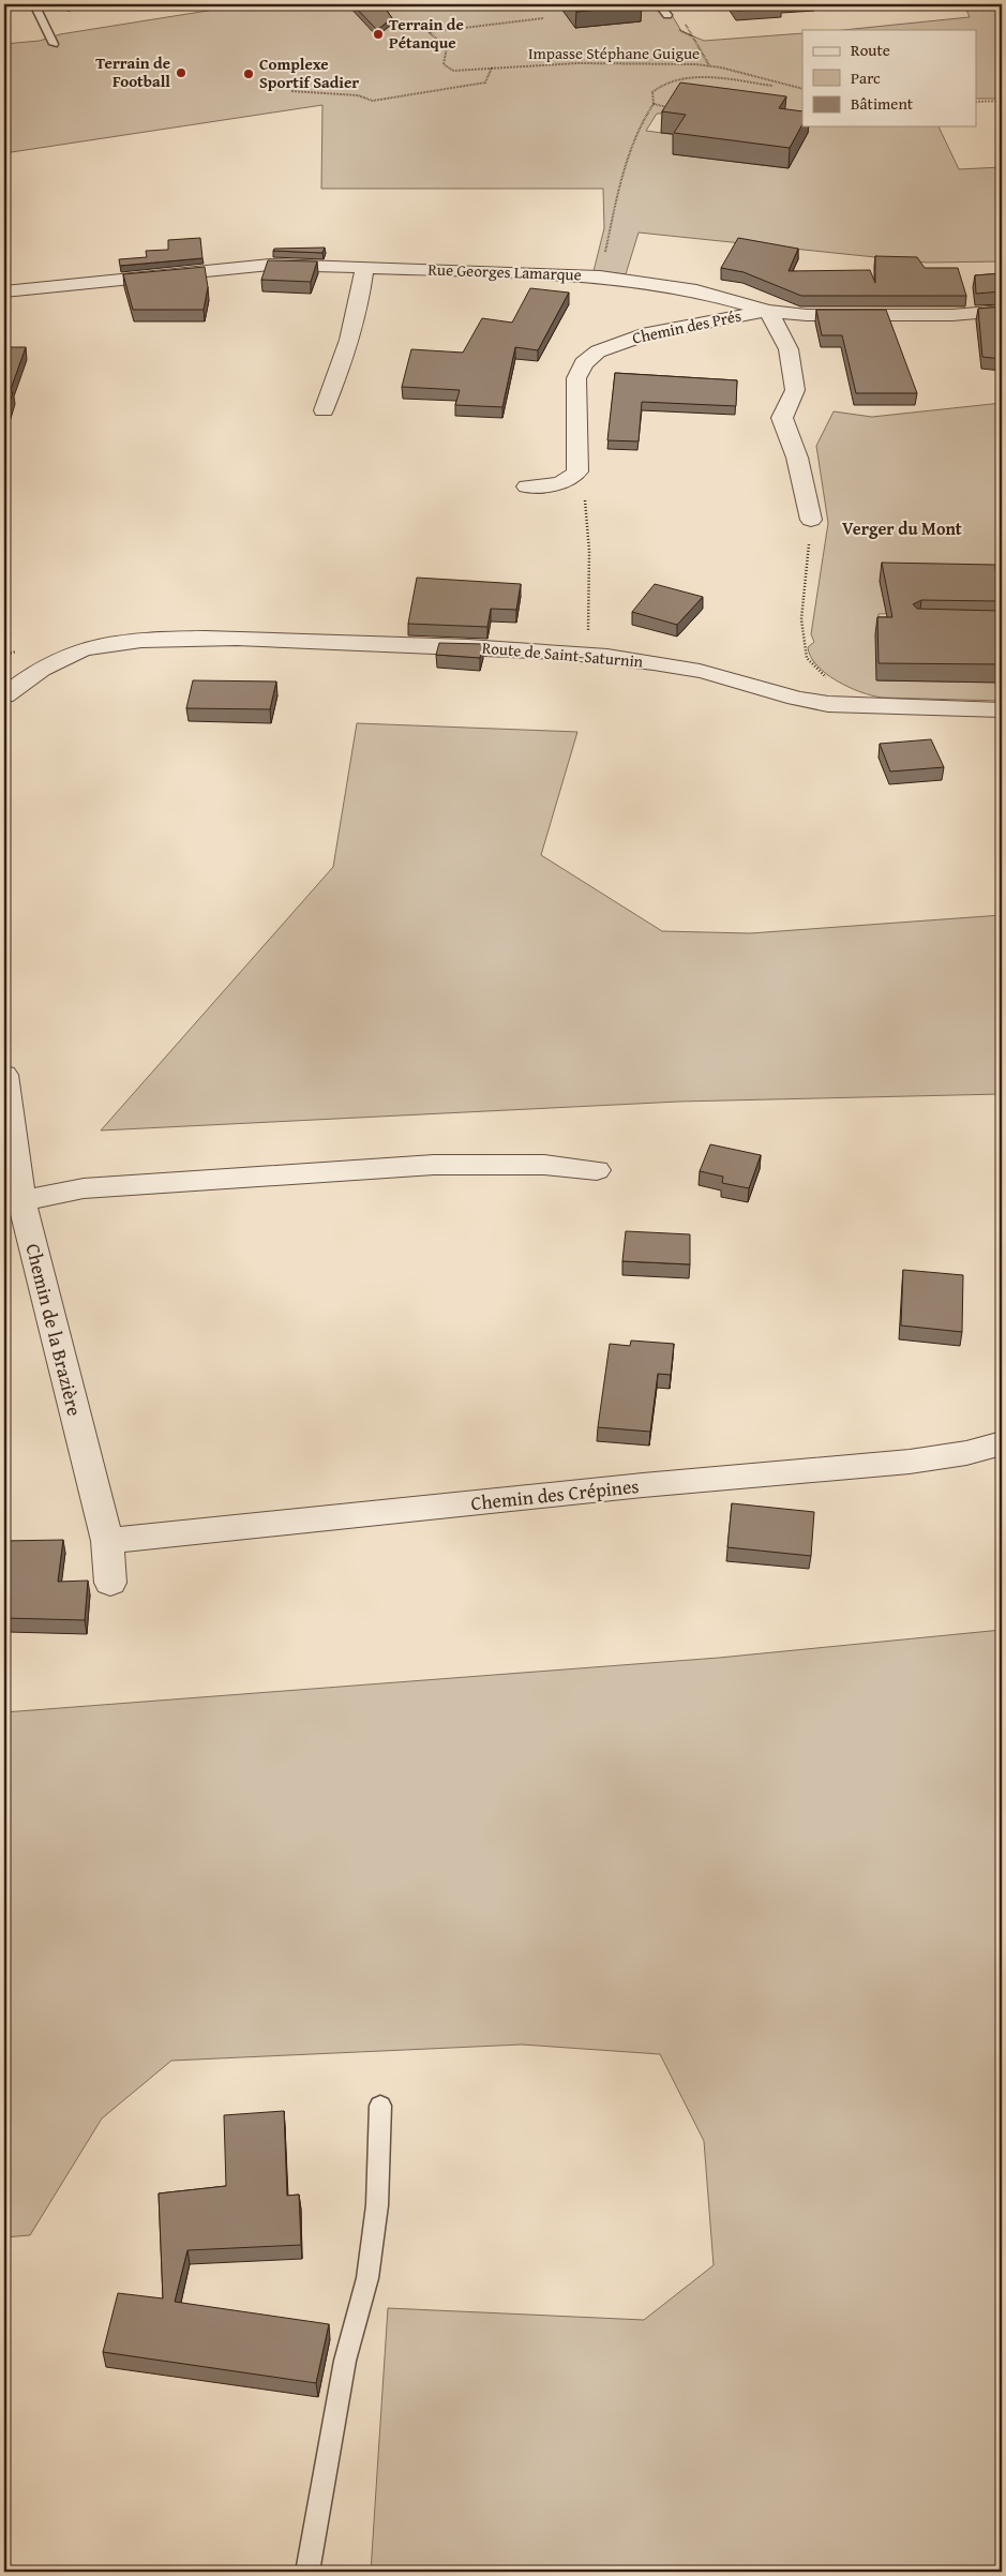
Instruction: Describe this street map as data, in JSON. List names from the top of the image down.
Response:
{
  "streets": {
    "street": [
      "Rue Georges Lamarque",
      "Chemin des Prés",
      "Route de Saint-Saturnin",
      "Chemin de la Brazière",
      "Chemin des Crépines"
    ],
    "path": ["Impasse Stéphane Guigue"]
  },
  "crossings": [
    ["Rue Georges Lamarque", "Chemin des Prés"],
    ["Chemin de la Brazière", "Chemin des Crépines"]
  ],
  "districts": ["Verger du Mont"],
  "places": ["Terrain de Pétanque", "Terrain de Football", "Complexe Sportif Sadier"],
  "legend": ["Route", "Parc", "Bâtiment"]
}
